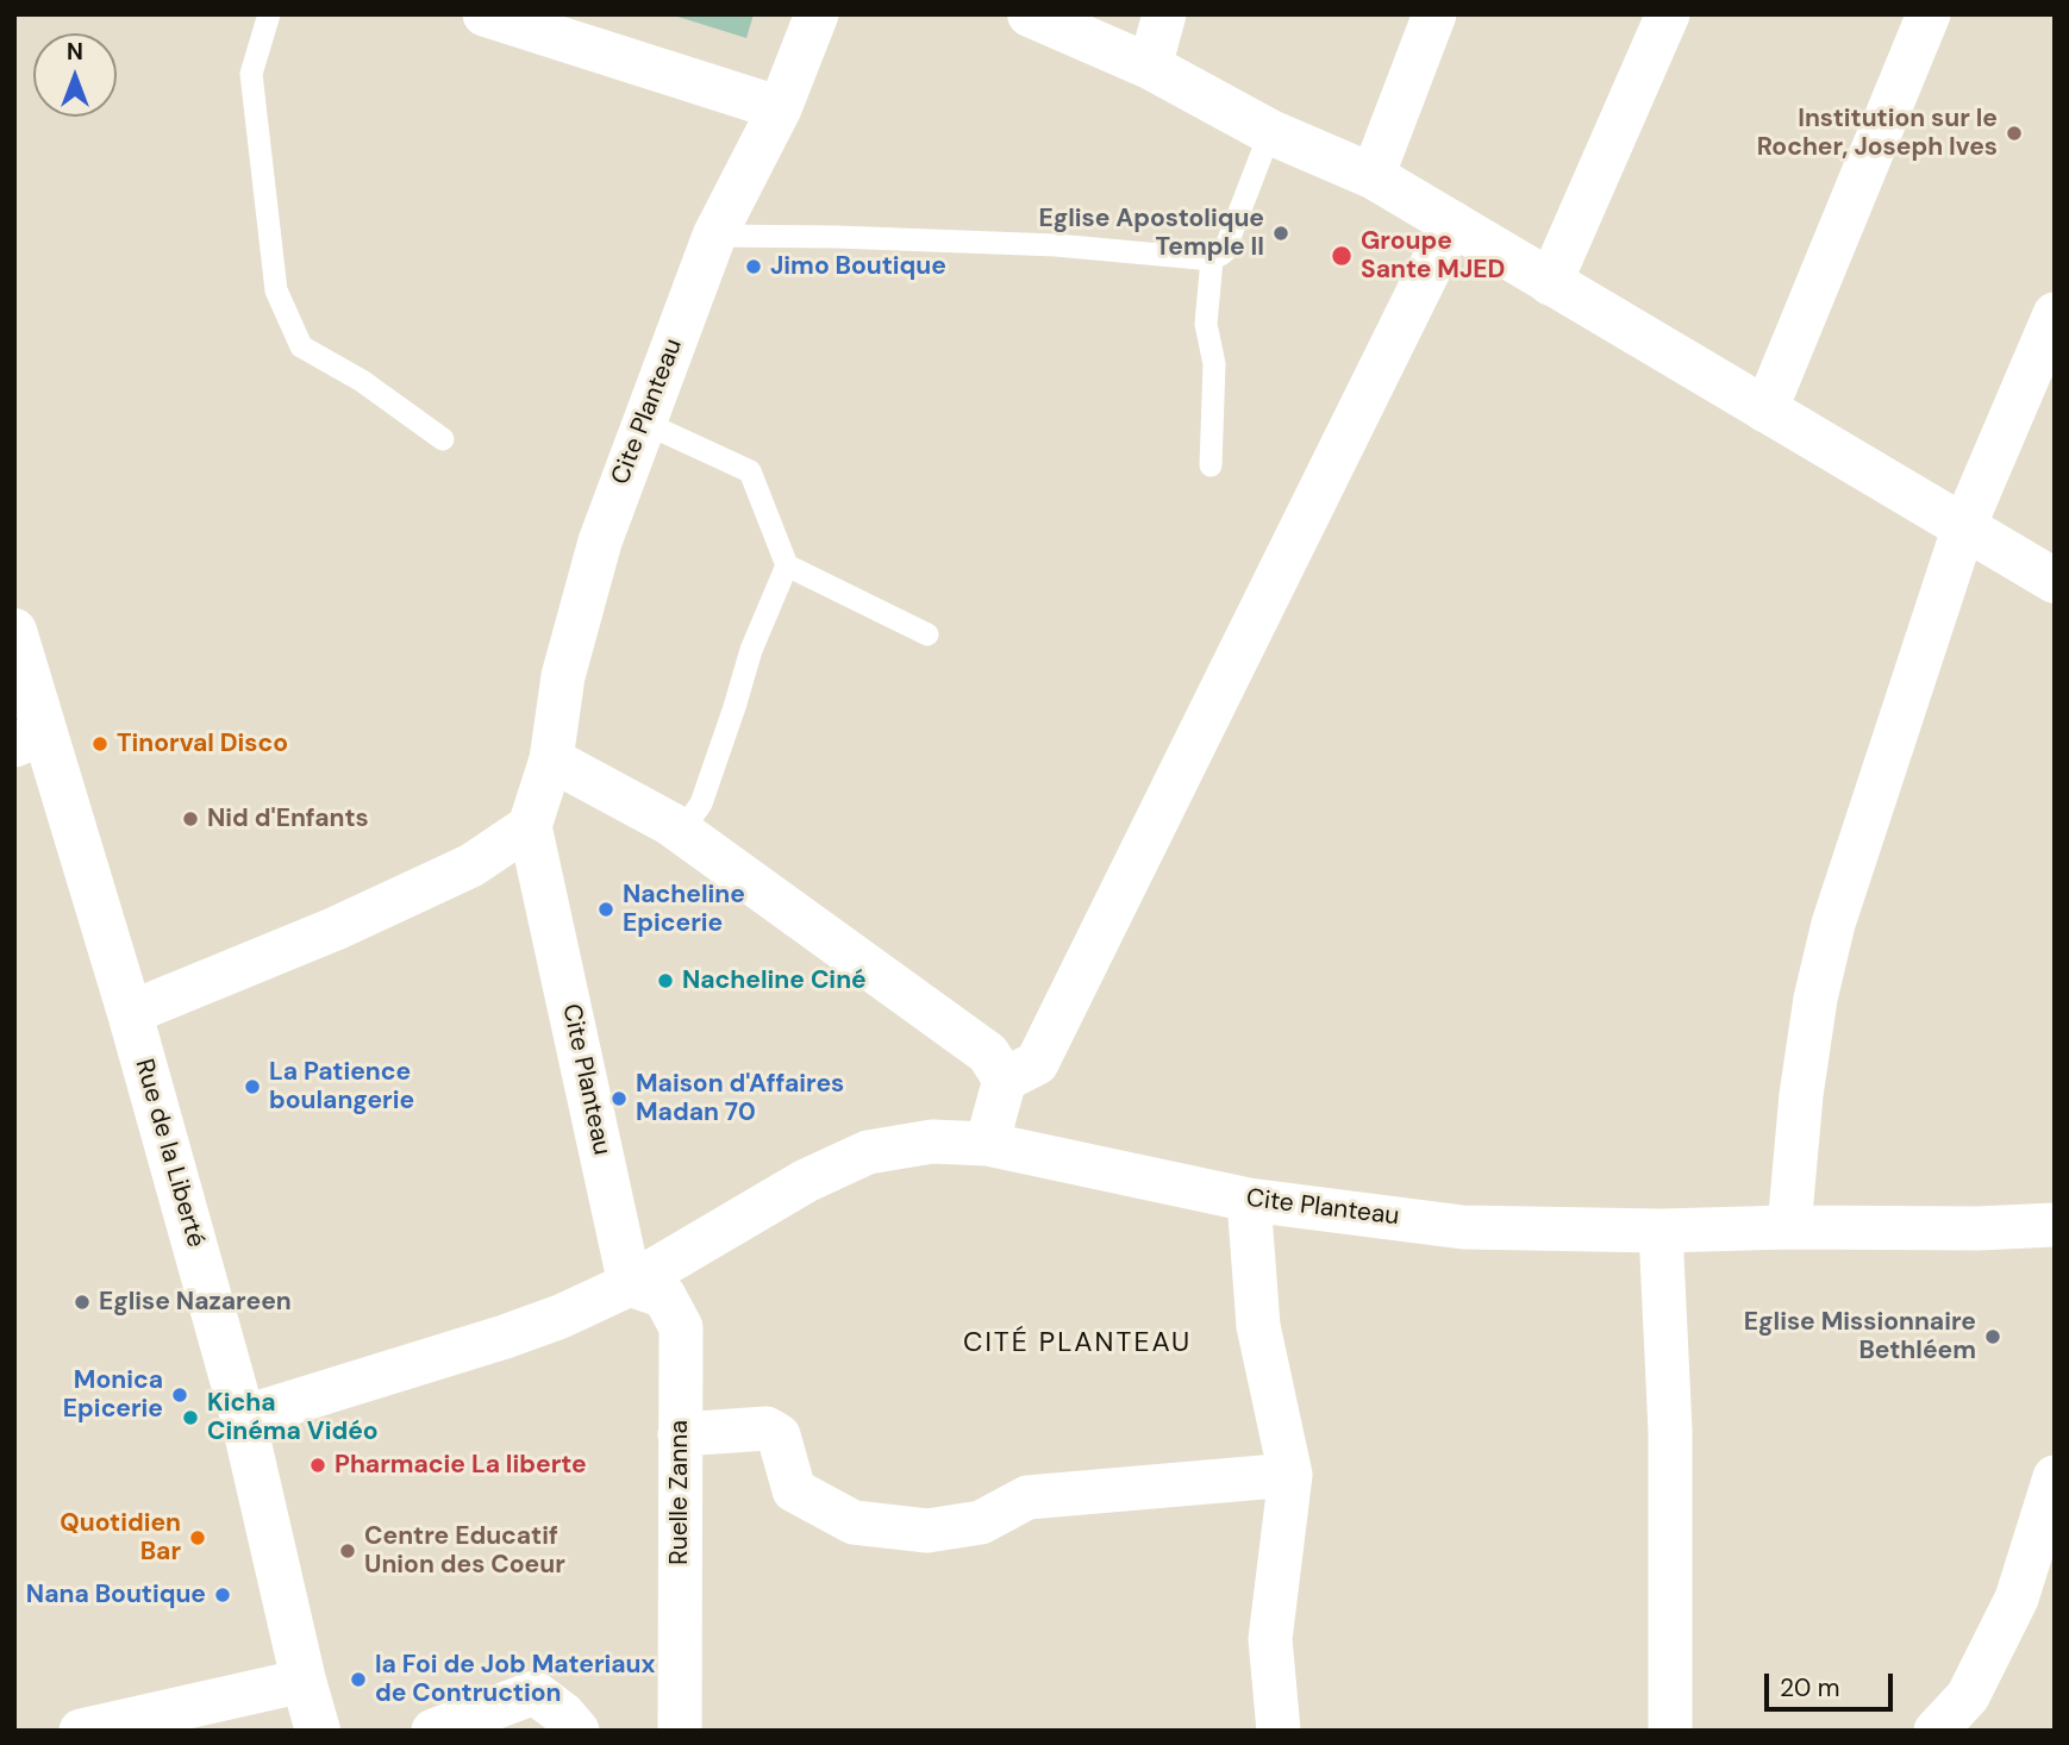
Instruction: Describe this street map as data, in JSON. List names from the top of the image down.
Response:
{
  "streets": {
    "street": ["Cite Planteau", "Rue de la Liberté", "Ruelle Zanna"]
  },
  "crossings": [
    ["Cite Planteau", "Rue de la Liberté"],
    ["Cite Planteau", "Ruelle Zanna"]
  ],
  "districts": ["CITÉ PLANTEAU"],
  "places": [
    "Institution sur le Rocher, Joseph Ives",
    "Eglise Apostolique Temple II",
    "Groupe Sante MJED",
    "Jimo Boutique",
    "Tinorval Disco",
    "Nid d'Enfants",
    "Nacheline Epicerie",
    "Nacheline Ciné",
    "La Patience boulangerie",
    "Maison d'Affaires Madan 70",
    "Eglise Nazareen",
    "Eglise Missionnaire Bethléem",
    "Monica Epicerie",
    "Kicha Cinéma Vidéo",
    "Pharmacie La liberte",
    "Quotidien Bar",
    "Centre Educatif Union des Coeur",
    "Nana Boutique",
    "la Foi de Job Materiaux de Contruction"
  ],
  "scale_bar": "20 m",
  "north": "top"
}
